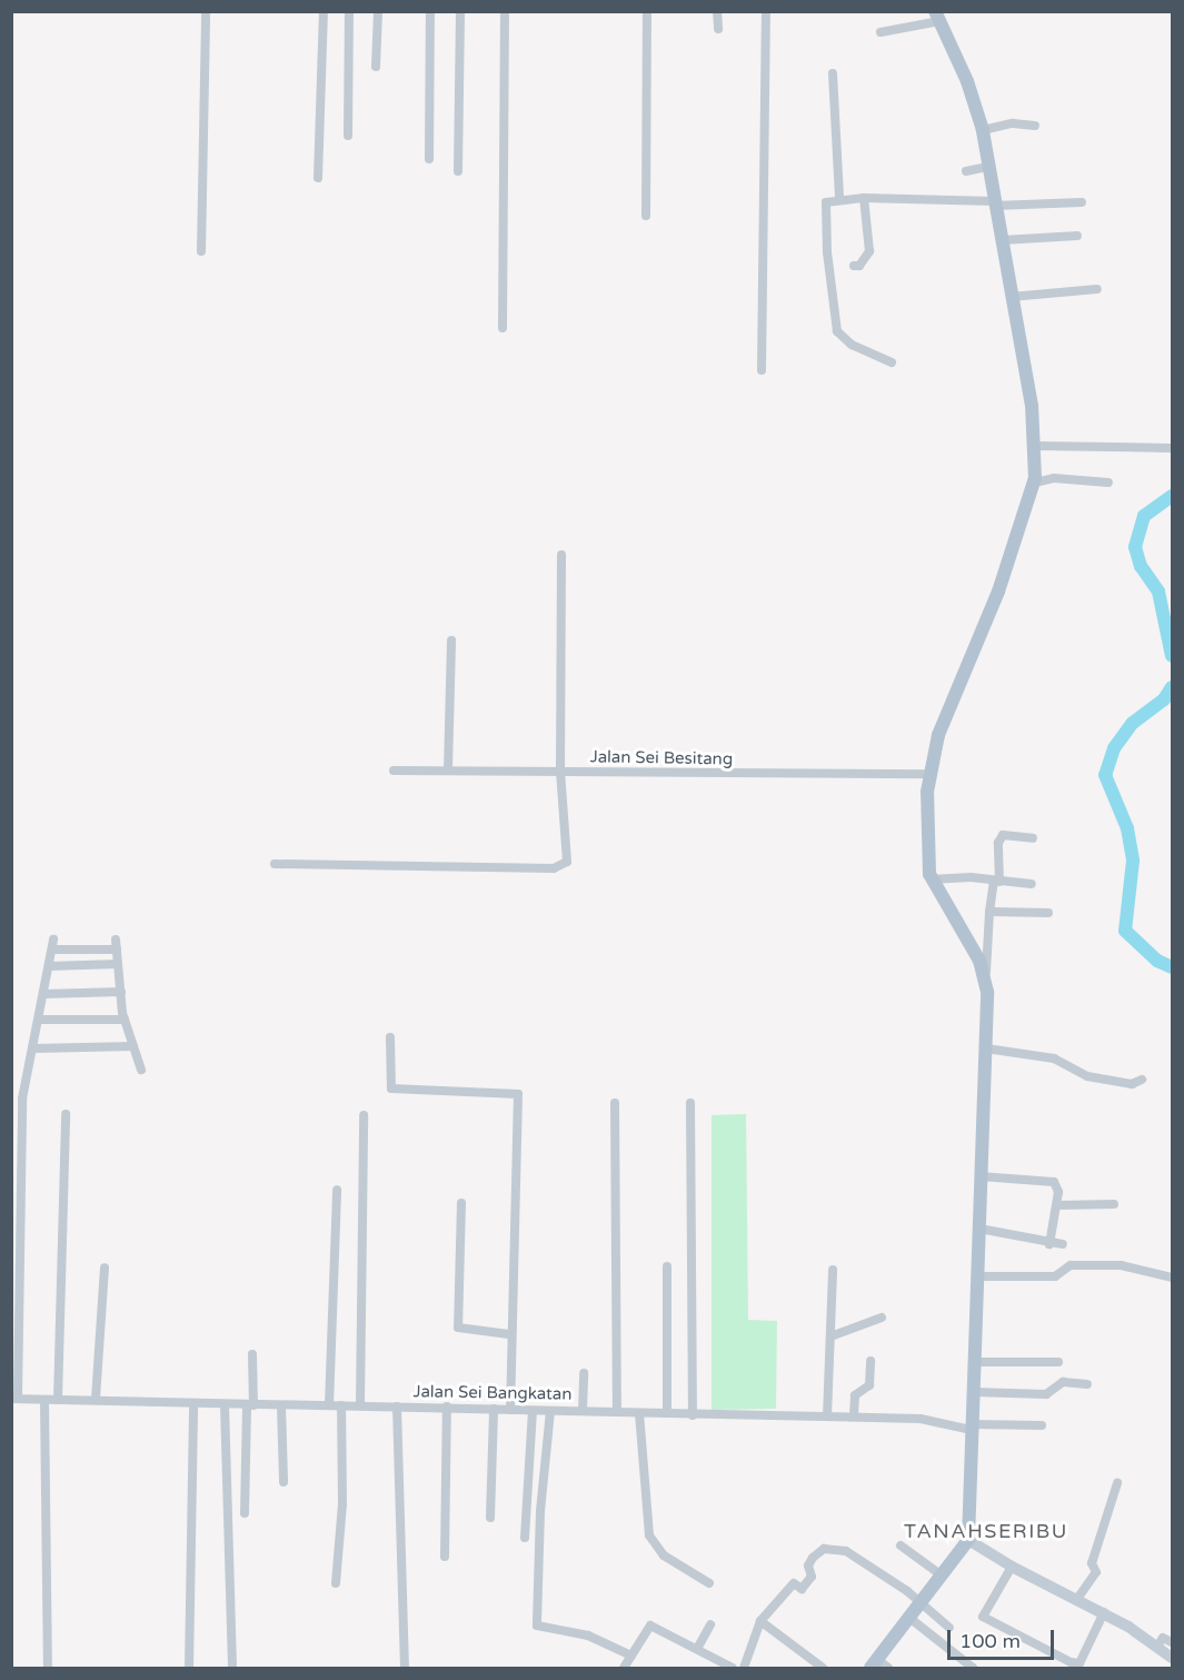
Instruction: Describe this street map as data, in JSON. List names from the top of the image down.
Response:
{
  "streets": {
    "street": ["Jalan Sei Besitang", "Jalan Sei Bangkatan"]
  },
  "districts": ["TANAHSERIBU"],
  "scale_bar": "100 m"
}
